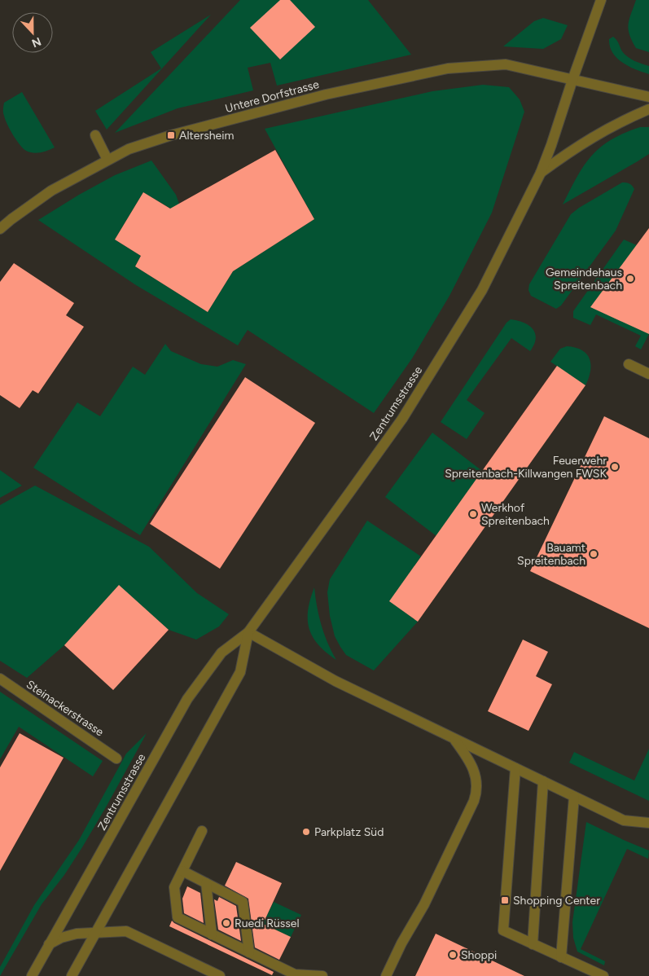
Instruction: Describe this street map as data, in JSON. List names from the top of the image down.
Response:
{
  "streets": {
    "street": ["Untere Dorfstrasse", "Zentrumsstrasse", "Steinackerstrasse"]
  },
  "crossings": [
    ["Untere Dorfstrasse", "Zentrumsstrasse"]
  ],
  "places": {
    "transit": ["Altersheim", "Shopping Center"],
    "other": [
      "Gemeindehaus Spreitenbach",
      "Feuerwehr Spreitenbach-Killwangen FWSK",
      "Werkhof Spreitenbach",
      "Bauamt Spreitenbach",
      "Parkplatz Süd",
      "Ruedi Rüssel",
      "Shoppi"
    ]
  },
  "north": "bottom"
}
